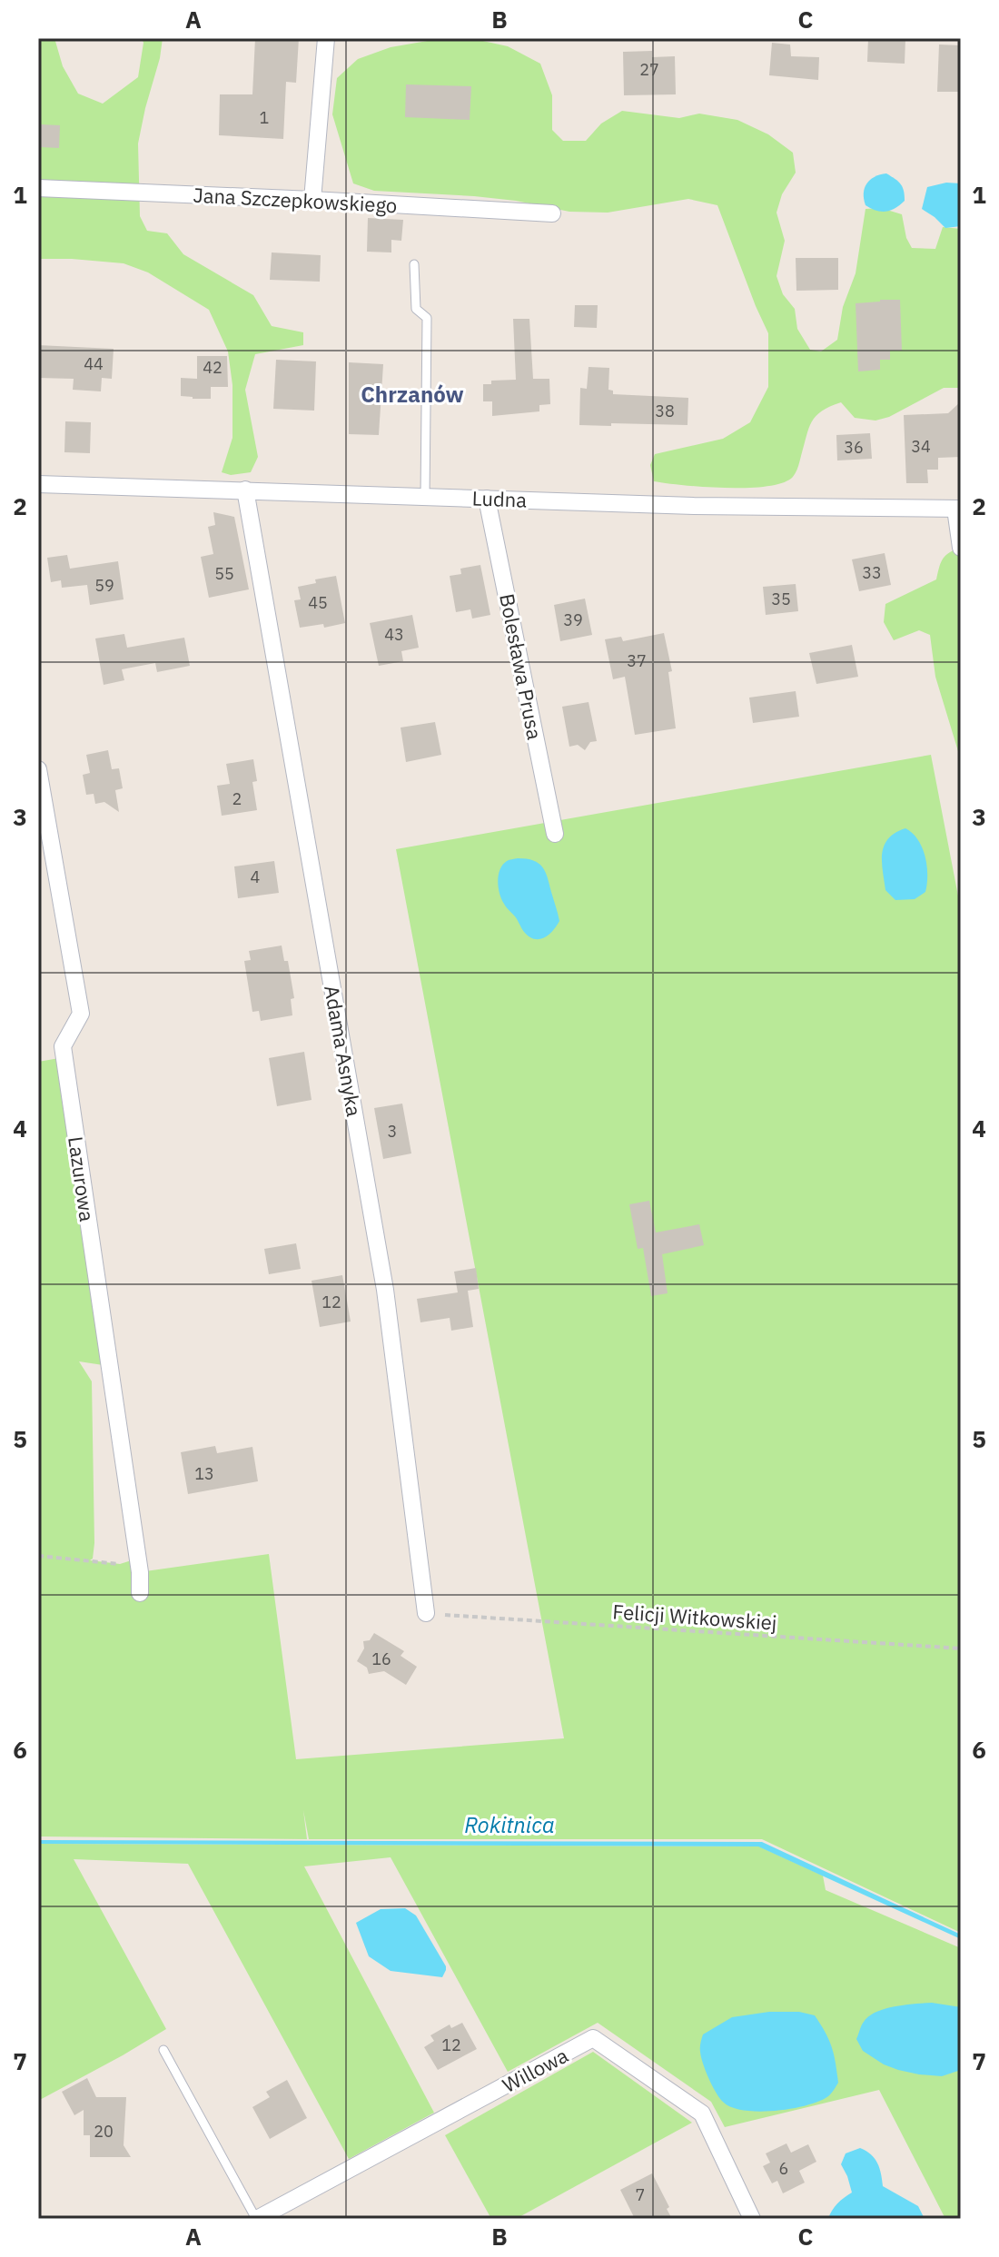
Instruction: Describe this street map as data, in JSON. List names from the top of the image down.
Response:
{
  "streets": {
    "street": [
      "Jana Szczepkowskiego",
      "Ludna",
      "Bolesława Prusa",
      "Adama Asnyka",
      "Lazurowa",
      "Willowa"
    ],
    "path": ["Felicji Witkowskiej"]
  },
  "crossings": [
    ["Ludna", "Bolesława Prusa"],
    ["Ludna", "Adama Asnyka"],
    ["Adama Asnyka", "Felicji Witkowskiej"]
  ],
  "districts": ["Chrzanów"],
  "water": ["Rokitnica"],
  "house_numbers": [
    "27",
    "1",
    "44",
    "42",
    "38",
    "34",
    "36",
    "33",
    "55",
    "59",
    "35",
    "45",
    "39",
    "43",
    "37",
    "2",
    "4",
    "3",
    "12",
    "13",
    "16",
    "12",
    "20",
    "6",
    "7"
  ],
  "grid": {
    "columns": ["A", "B", "C"],
    "rows": [
      "1",
      "2",
      "3",
      "4",
      "5",
      "6",
      "7"
    ]
  }
}
